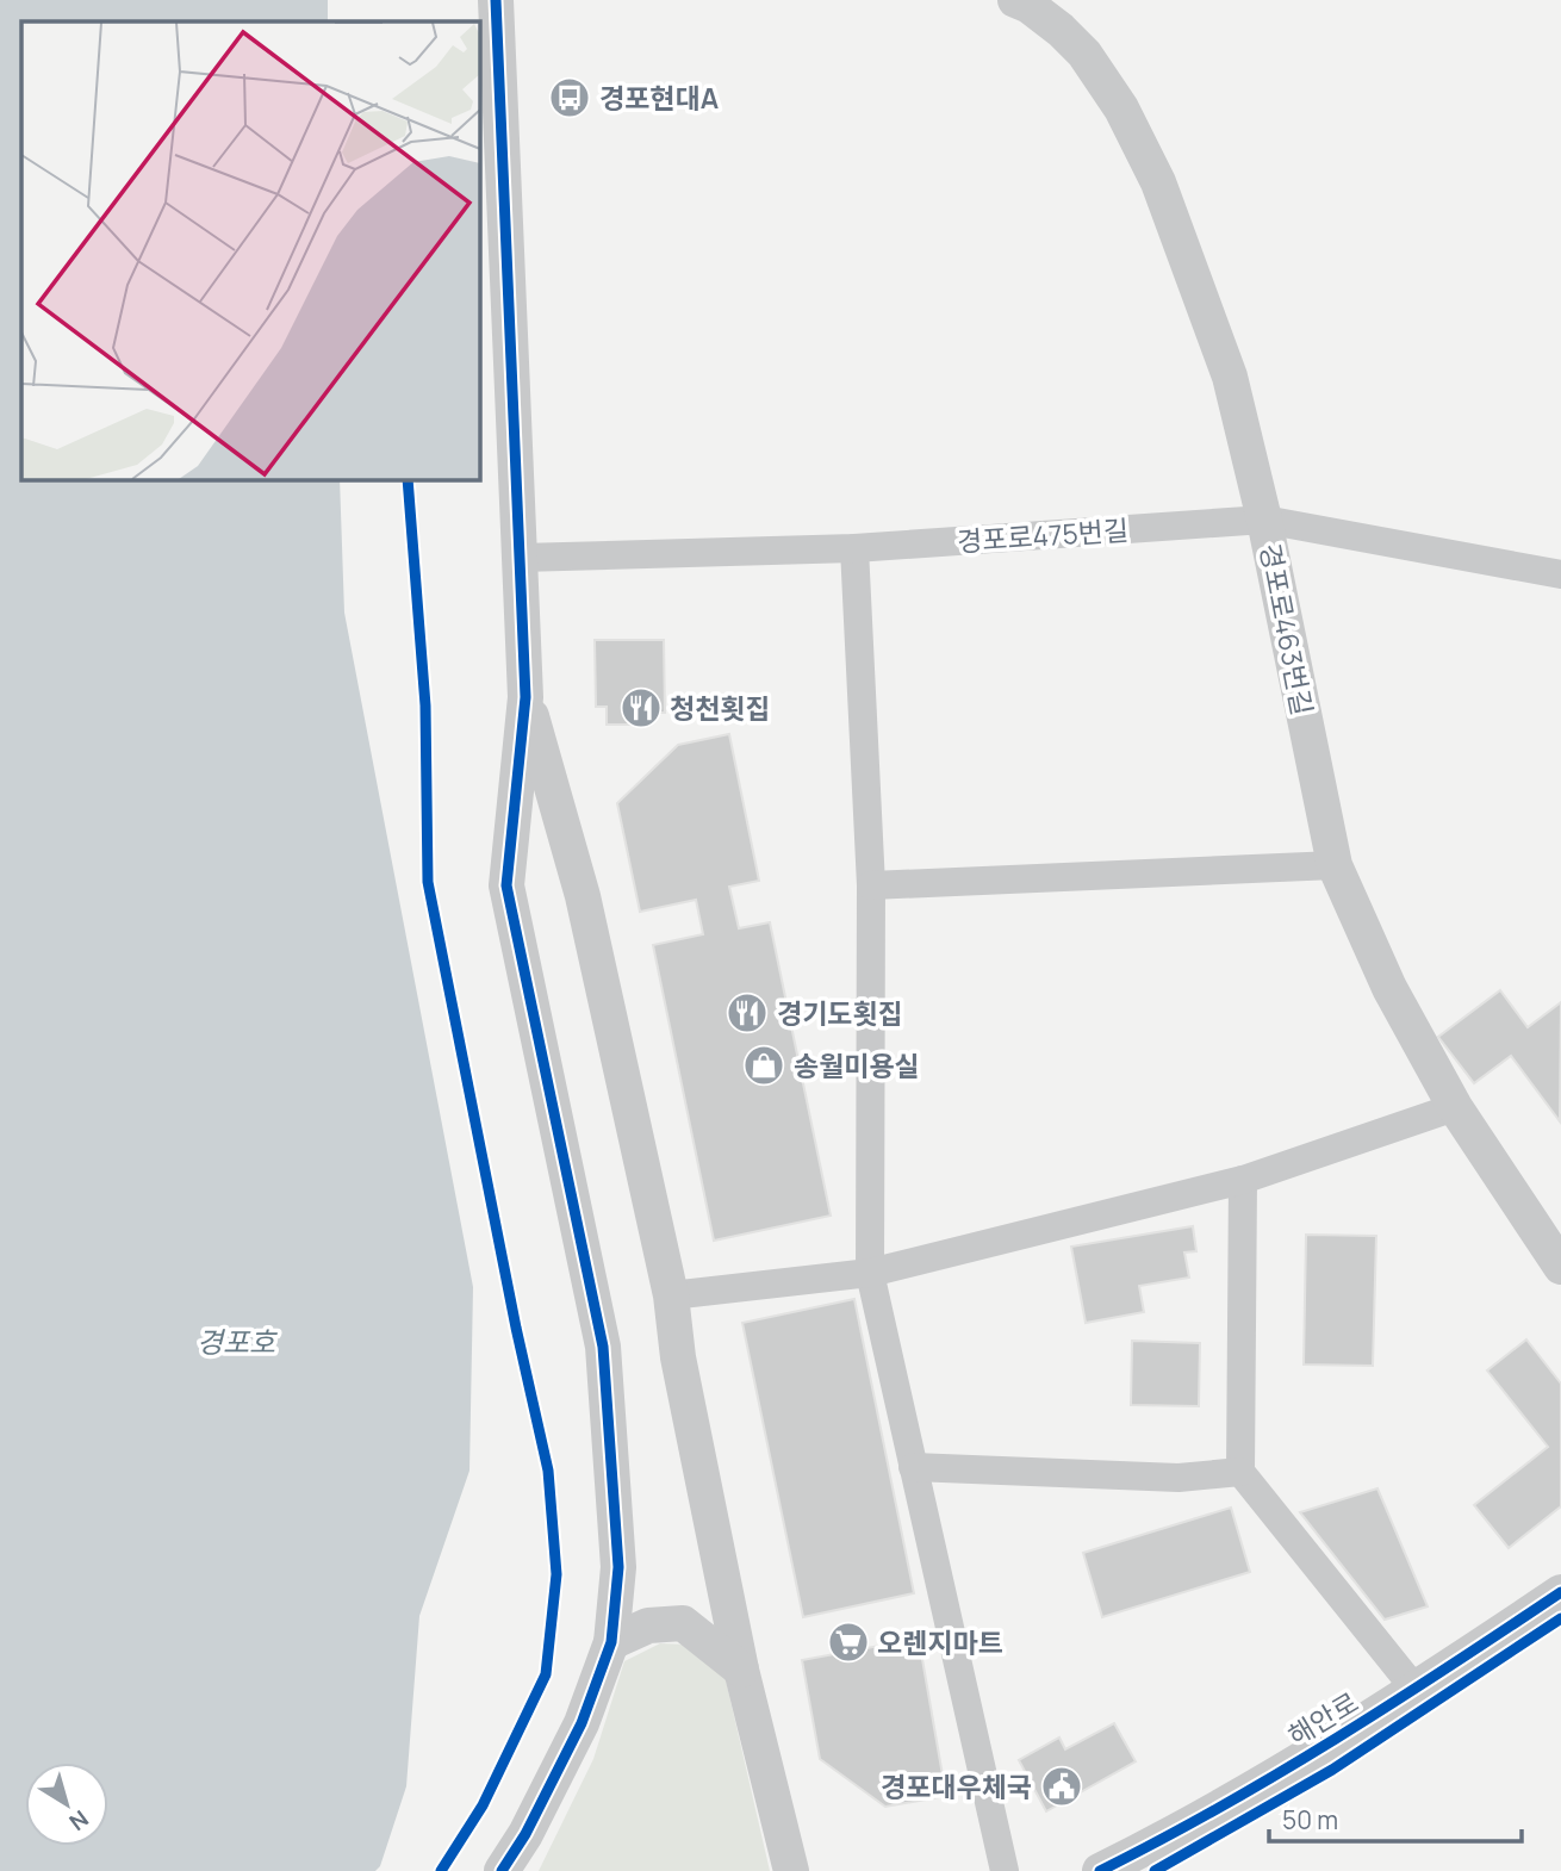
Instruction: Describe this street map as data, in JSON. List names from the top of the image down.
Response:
{
  "streets": {
    "street": ["경포로475번길", "경포로463번길", "해안로"]
  },
  "crossings": [
    ["경포로475번길", "경포로463번길"]
  ],
  "water": ["경포호"],
  "places": {
    "bus stop": ["경포현대A"],
    "restaurant": ["청천횟집", "경기도횟집"],
    "shop": ["송월미용실"],
    "supermarket": ["오렌지마트"],
    "public building": ["경포대우체국"]
  },
  "scale_bar": "50 m",
  "north": "bottom right"
}
